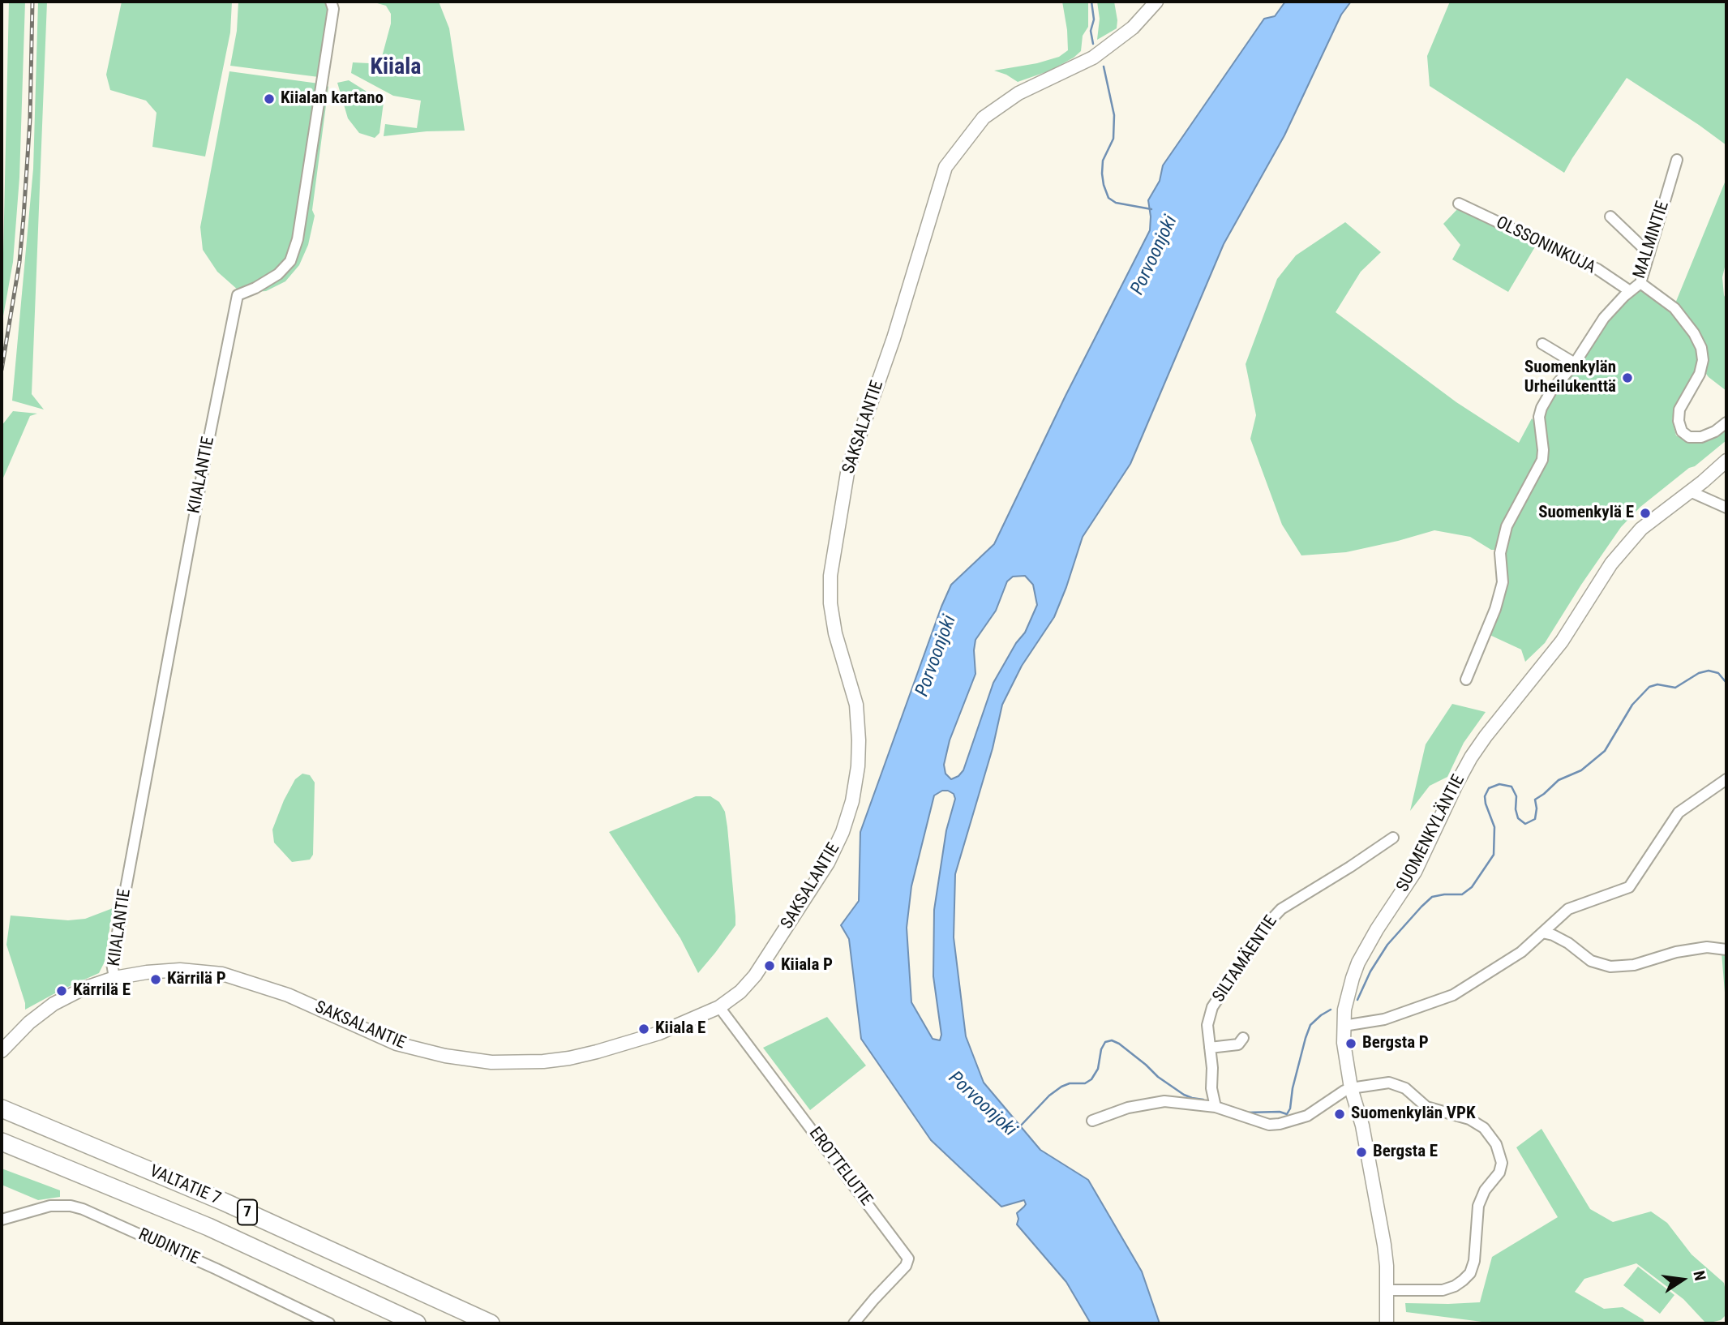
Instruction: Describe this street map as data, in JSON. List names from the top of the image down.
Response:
{
  "streets": {
    "highway": ["VALTATIE 7", "7"],
    "street": [
      "MALMINTIE",
      "OLSSONINKUJA",
      "SAKSALANTIE",
      "KIIALANTIE",
      "SUOMENKYLÄNTIE",
      "SILTAMÄENTIE",
      "EROTTELUTIE",
      "RUDINTIE"
    ]
  },
  "crossings": [
    ["MALMINTIE", "OLSSONINKUJA"],
    ["SAKSALANTIE", "KIIALANTIE"],
    ["SAKSALANTIE", "EROTTELUTIE"]
  ],
  "districts": ["Kiiala"],
  "water": ["Porvoonjoki"],
  "places": [
    "Kiialan kartano",
    "Suomenkylän Urheilukenttä",
    "Suomenkylä E",
    "Kiiala P",
    "Kärrilä P",
    "Kärrilä E",
    "Kiiala E",
    "Bergsta P",
    "Suomenkylän VPK",
    "Bergsta E"
  ],
  "north": "right"
}
